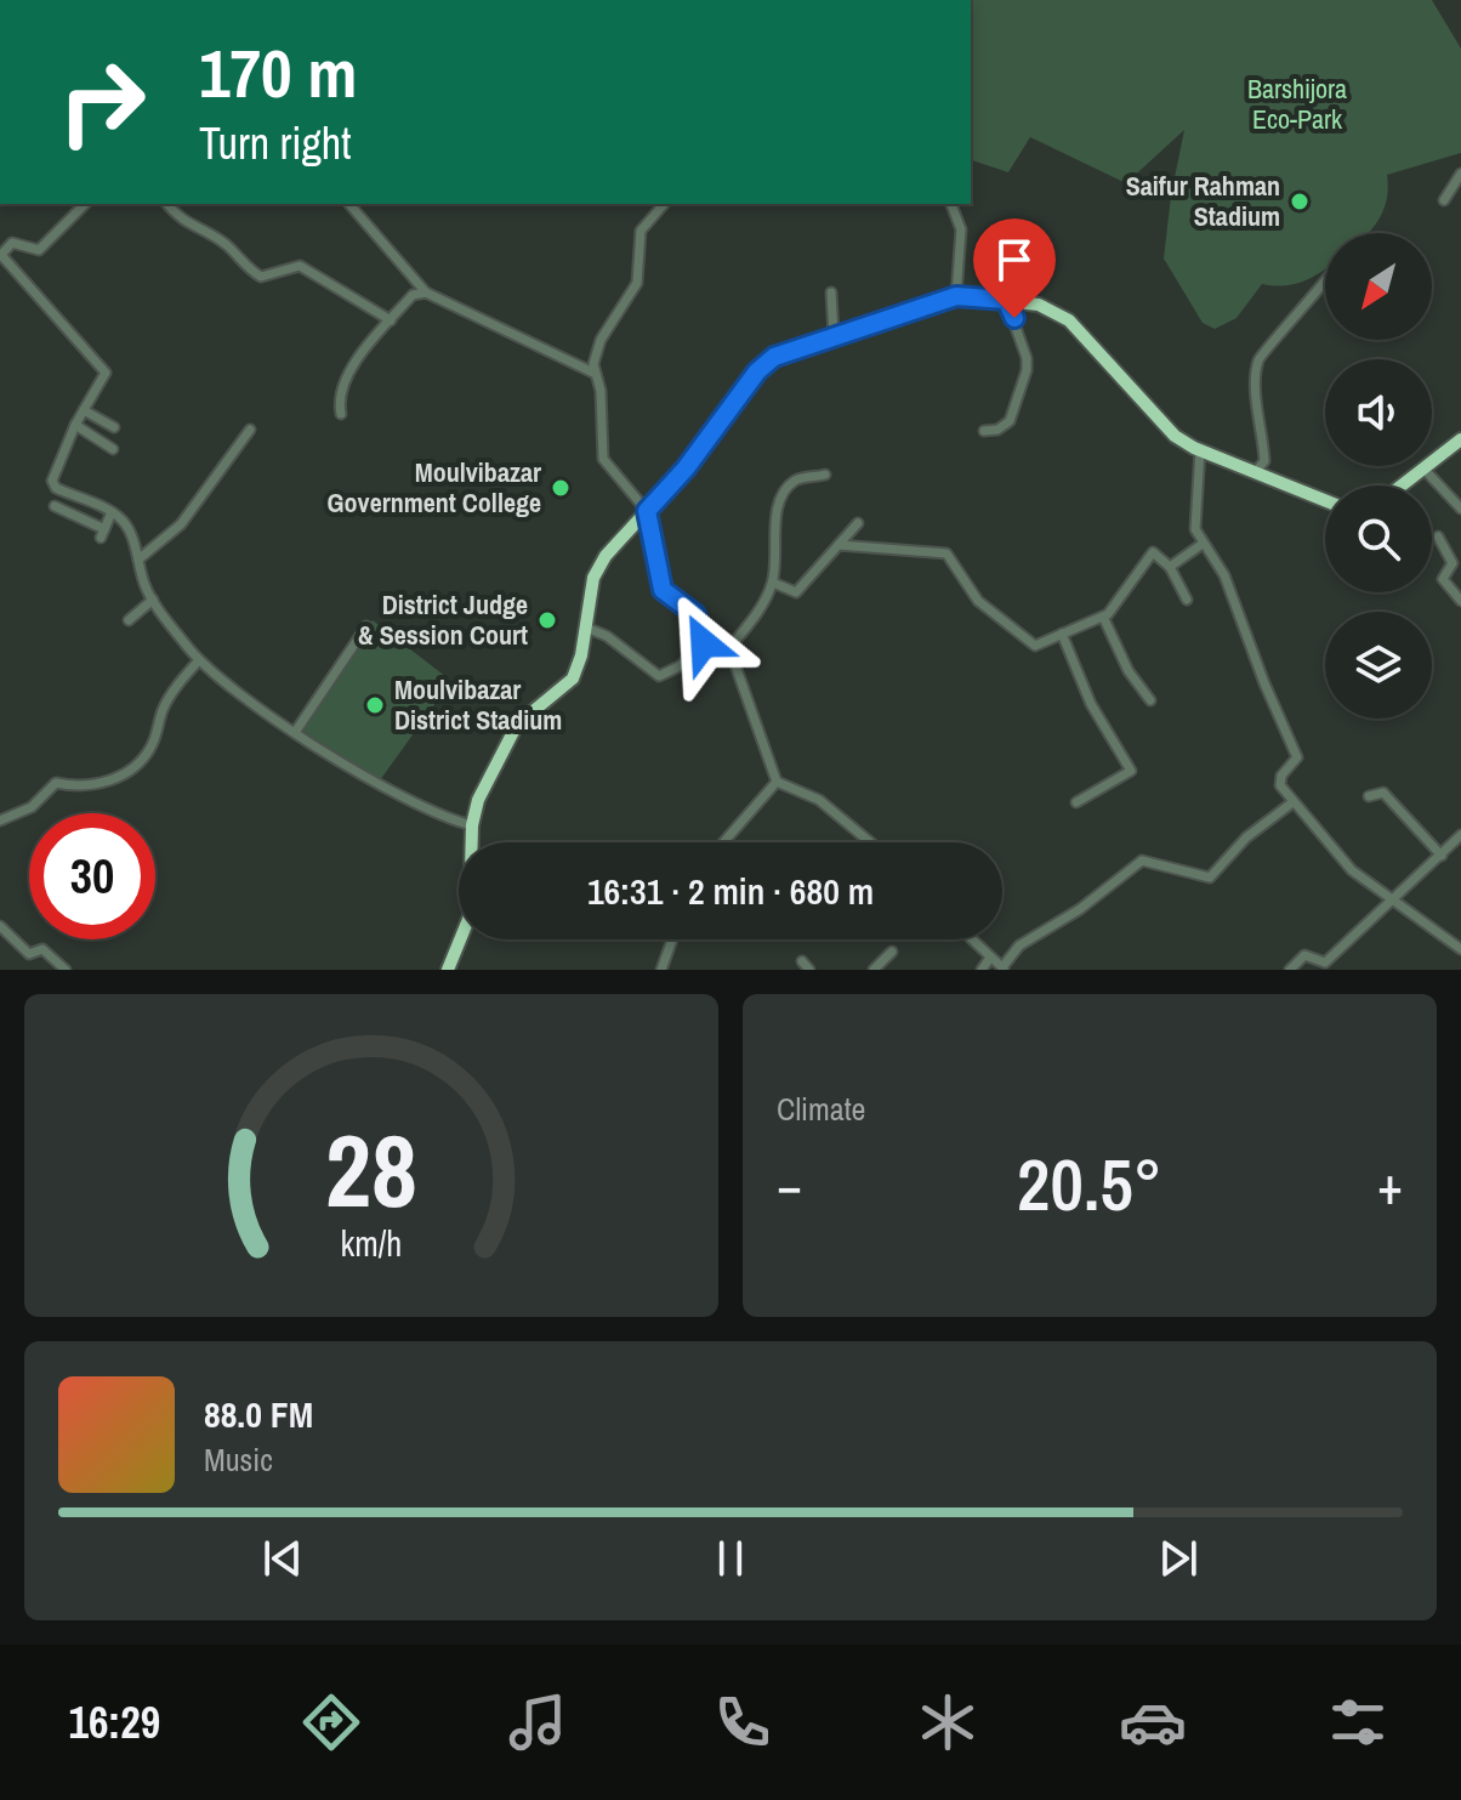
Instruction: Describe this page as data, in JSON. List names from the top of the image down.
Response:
{
  "parks": ["Barshijora Eco-Park"],
  "places": [
    "Saifur Rahman Stadium",
    "Moulvibazar Government College",
    "District Judge & Session Court",
    "Moulvibazar District Stadium"
  ],
  "north": "bottom left",
  "page": {
    "turn": ["170 m", "Turn right"],
    "limit": "30",
    "trip": "16:31 · 2 min · 680 m",
    "tile": "Climate",
    "heat": ["−", "20.5°", "+"],
    "song": ["88.0 FM", "Music"],
    "tabs": "16:29",
    "gauge": ["28", "km/h"]
  }
}
